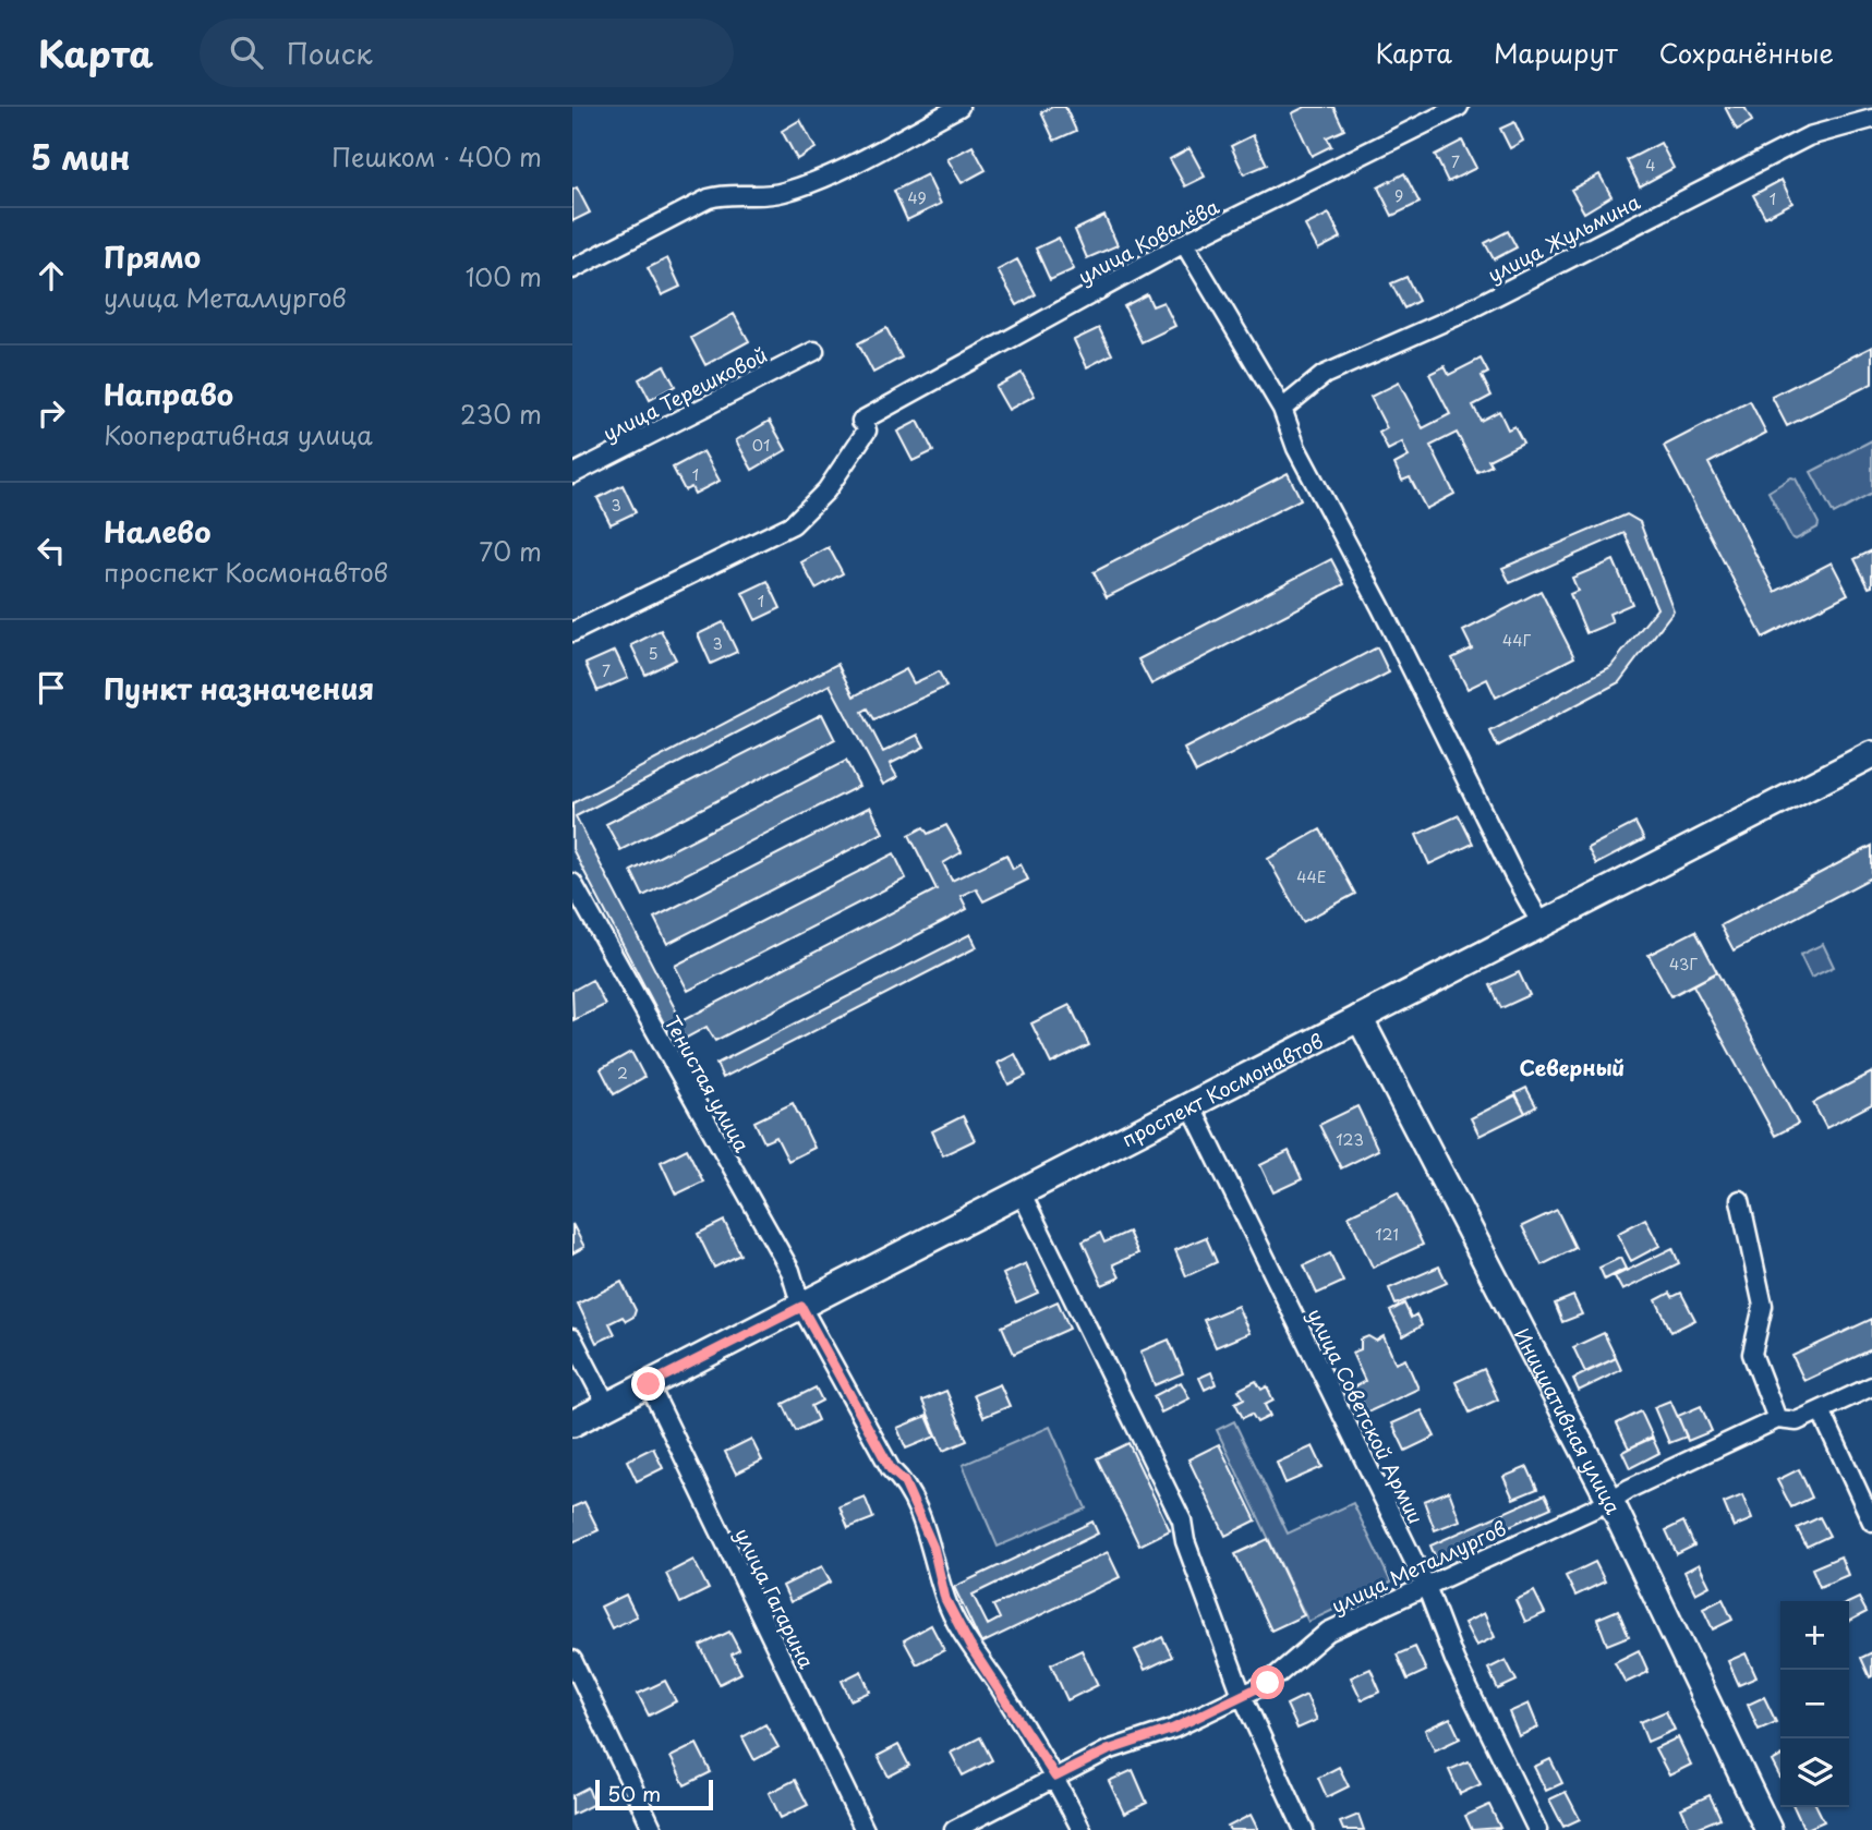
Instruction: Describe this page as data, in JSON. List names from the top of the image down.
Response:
{
  "streets": {
    "main road": ["проспект Космонавтов", "Инициативная улица"],
    "street": [
      "улица Жульмина",
      "улица Ковалёва",
      "улица Терешковой",
      "Тенистая улица",
      "улица Советской Армии",
      "улица Металлургов",
      "улица Гагарина"
    ]
  },
  "crossings": [
    ["Тенистая улица", "проспект Космонавтов"],
    ["Тенистая улица", "улица Металлургов"],
    ["проспект Космонавтов", "улица Советской Армии"],
    ["проспект Космонавтов", "Инициативная улица"],
    ["проспект Космонавтов", "улица Гагарина"],
    ["улица Советской Армии", "улица Металлургов"],
    ["Инициативная улица", "улица Металлургов"]
  ],
  "districts": ["Северный"],
  "house_numbers": [
    "7",
    "4",
    "9",
    "49",
    "1",
    "01",
    "1",
    "3",
    "1",
    "44Г",
    "3",
    "5",
    "7",
    "44Е",
    "43Г",
    "2",
    "123",
    "121"
  ],
  "scale_bar": "50 m",
  "page": {
    "header": "Карта",
    "search": "Поиск",
    "nav": ["Карта", "Маршрут", "Сохранённые"],
    "heading": ["5 мин", "Пешком · 400 m"],
    "list": [
      ["Прямо", "улица Металлургов", "100 m"],
      ["Направо", "Кооперативная улица", "230 m"],
      ["Налево", "проспект Космонавтов", "70 m"],
      "Пункт назначения"
    ],
    "map_buttons": ["+", "−"],
    "scale": "50 m"
  }
}
